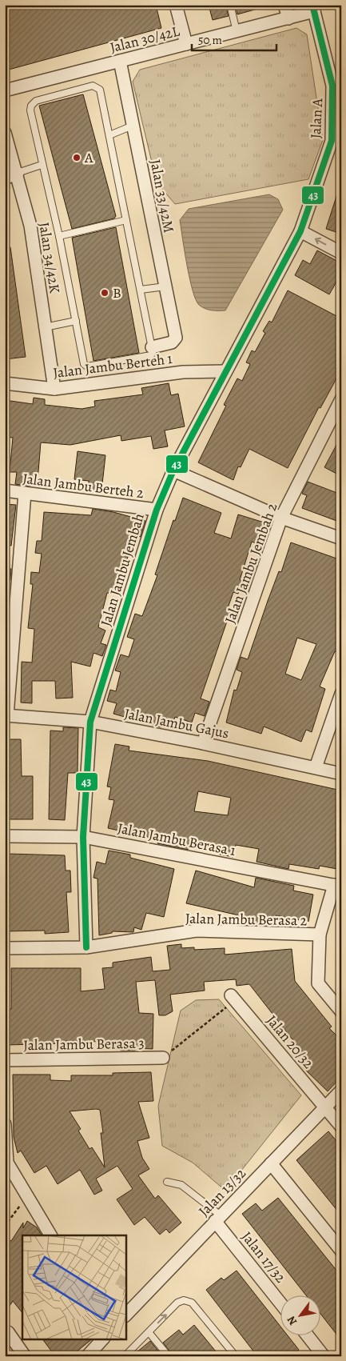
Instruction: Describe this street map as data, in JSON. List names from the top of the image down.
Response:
{
  "streets": {
    "street": [
      "Jalan 30/42L",
      "Jalan A",
      "Jalan 33/42M",
      "Jalan 34/42K",
      "Jalan Jambu Berteh 1",
      "Jalan Jambu Berteh 2",
      "Jalan Jambu Jembah 2",
      "Jalan Jambu Jembah",
      "Jalan Jambu Gajus",
      "Jalan Jambu Berasa 1",
      "Jalan Jambu Berasa 2",
      "Jalan 20/32",
      "Jalan Jambu Berasa 3",
      "Jalan 13/32",
      "Jalan 17/32"
    ]
  },
  "crossings": [
    ["Jalan 30/42L", "Jalan A"],
    ["Jalan 30/42L", "Jalan 33/42M"],
    ["Jalan A", "Jalan Jambu Jembah"],
    ["Jalan 34/42K", "Jalan Jambu Berteh 1"],
    ["Jalan Jambu Berteh 1", "Jalan Jambu Jembah"],
    ["Jalan Jambu Berteh 2", "Jalan Jambu Jembah"],
    ["Jalan Jambu Jembah 2", "Jalan Jambu Gajus"],
    ["Jalan Jambu Jembah", "Jalan Jambu Gajus"],
    ["Jalan Jambu Jembah", "Jalan Jambu Berasa 1"],
    ["Jalan Jambu Jembah", "Jalan Jambu Berasa 2"],
    ["Jalan 20/32", "Jalan 13/32"],
    ["Jalan 13/32", "Jalan 17/32"]
  ],
  "places": ["A", "B"],
  "lines": ["transit line 43"],
  "scale_bar": "50 m",
  "north": "bottom left"
}
